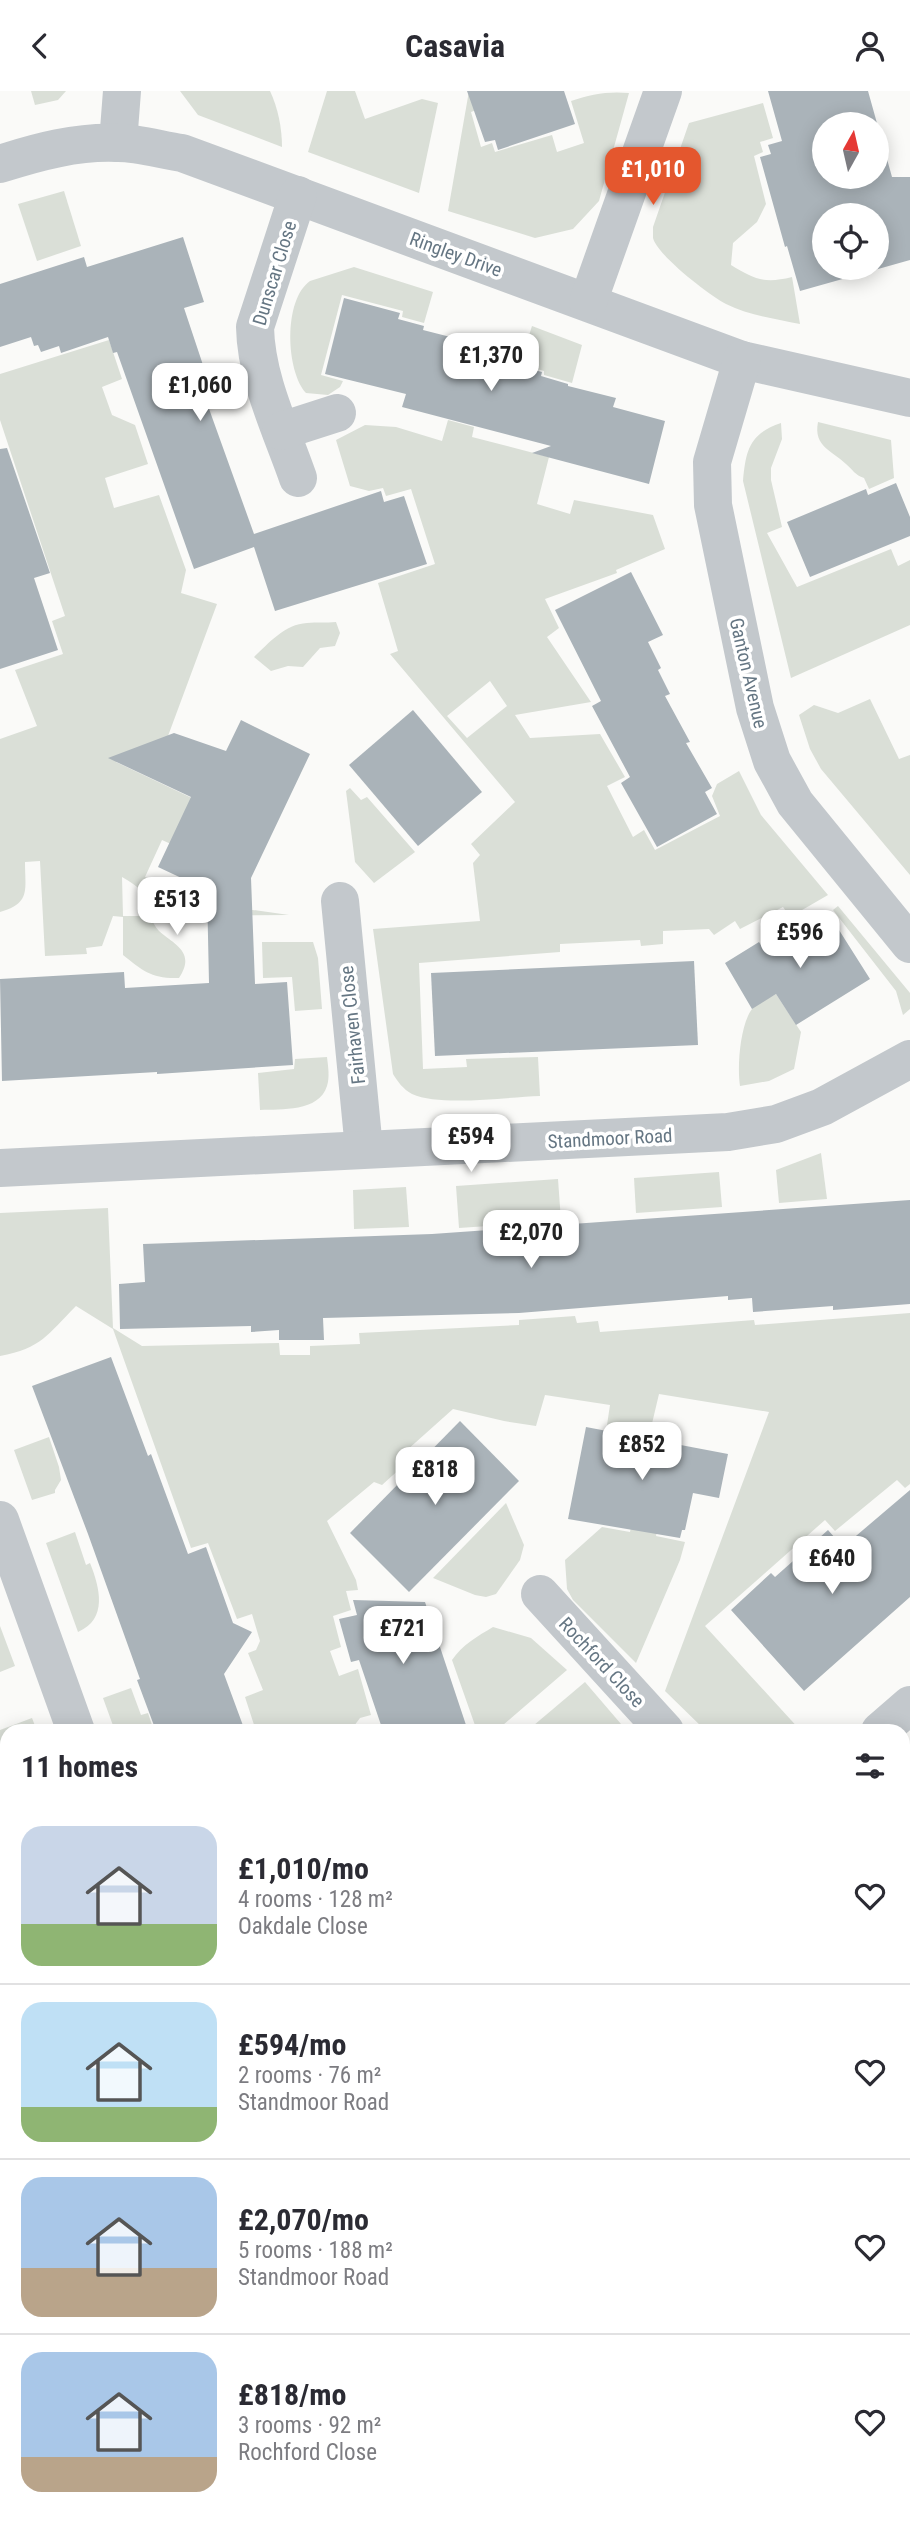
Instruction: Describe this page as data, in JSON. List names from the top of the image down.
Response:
{
  "streets": {
    "street": [
      "Ringley Drive",
      "Dunscar Close",
      "Ganton Avenue",
      "Fairhaven Close",
      "Standmoor Road",
      "Rochford Close"
    ]
  },
  "crossings": [
    ["Ringley Drive", "Dunscar Close"],
    ["Ringley Drive", "Ganton Avenue"],
    ["Fairhaven Close", "Standmoor Road"]
  ],
  "north": "top",
  "page": {
    "header": "Casavia",
    "price": [
      "£1,010",
      "£1,370",
      "£1,060",
      "£513",
      "£596",
      "£594",
      "£2,070",
      "£852",
      "£818",
      "£640",
      "£721"
    ],
    "heading": "11 homes",
    "list": [
      {
        "name": "£1,010/mo",
        "note": "4 rooms · 128 m² · Oakdale Close"
      },
      {
        "name": "£594/mo",
        "note": "2 rooms · 76 m² · Standmoor Road"
      },
      {
        "name": "£2,070/mo",
        "note": "5 rooms · 188 m² · Standmoor Road"
      },
      {
        "name": "£818/mo",
        "note": "3 rooms · 92 m² · Rochford Close"
      }
    ]
  }
}
